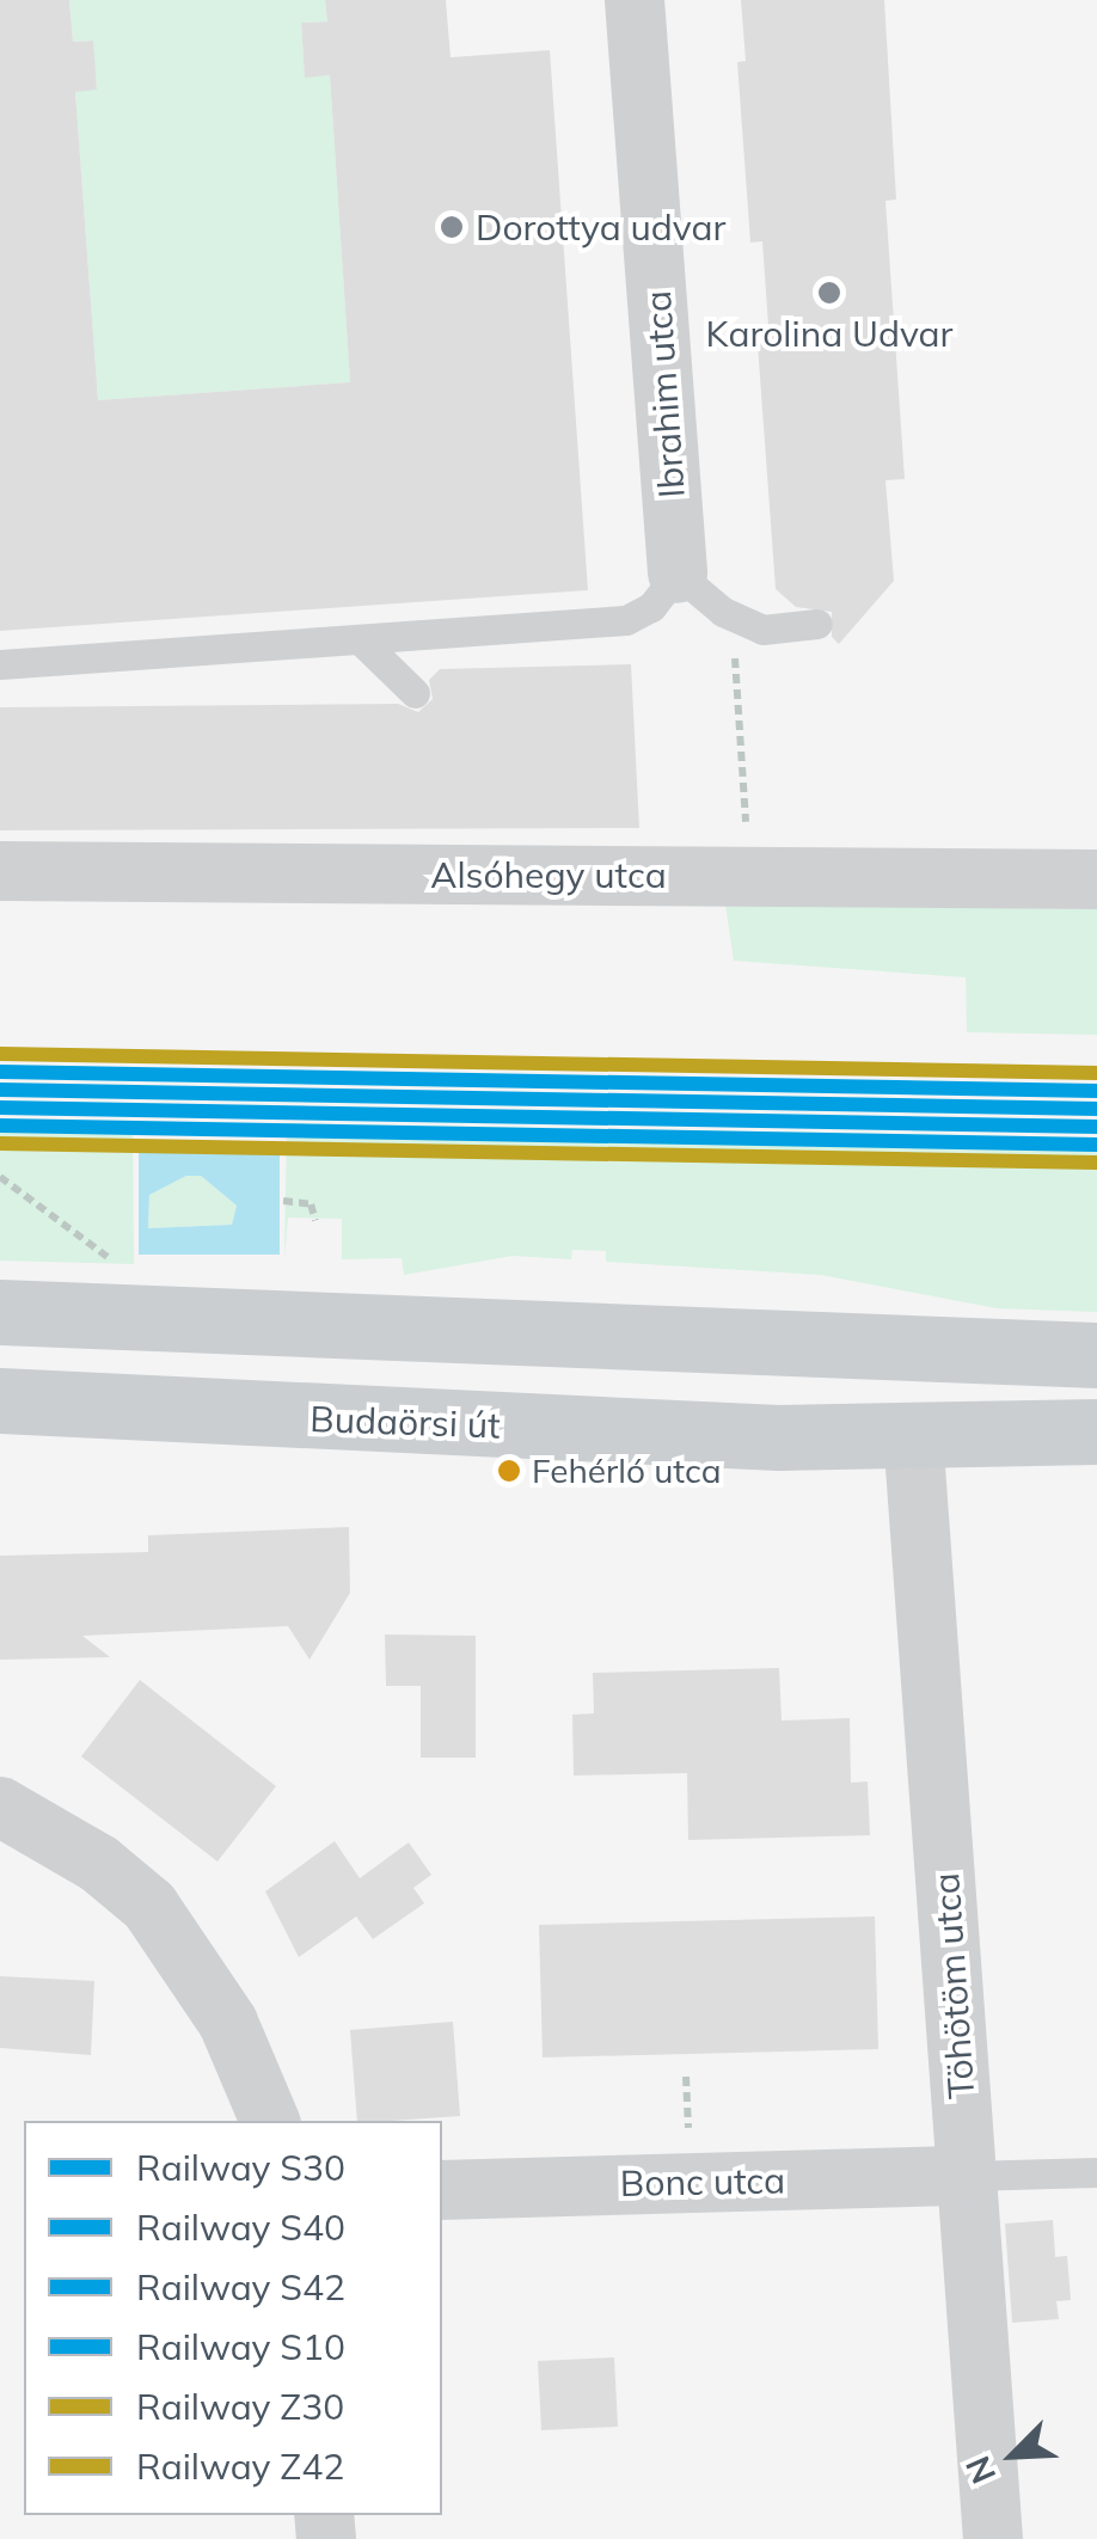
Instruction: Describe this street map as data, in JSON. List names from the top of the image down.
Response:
{
  "streets": {
    "main road": ["Budaörsi út"],
    "street": [
      "Ibrahim utca",
      "Alsóhegy utca",
      "Töhötöm utca",
      "Bonc utca"
    ]
  },
  "crossings": [
    ["Budaörsi út", "Töhötöm utca"],
    ["Töhötöm utca", "Bonc utca"]
  ],
  "places": ["Dorottya udvar", "Karolina Udvar", "Fehérló utca"],
  "lines": [
    "rail line Z30",
    "rail line S42",
    "rail line S30",
    "rail line S40",
    "rail line S10",
    "rail line Z42"
  ],
  "legend": [
    "Railway S30",
    "Railway S40",
    "Railway S42",
    "Railway S10",
    "Railway Z30",
    "Railway Z42"
  ],
  "north": "bottom left"
}
